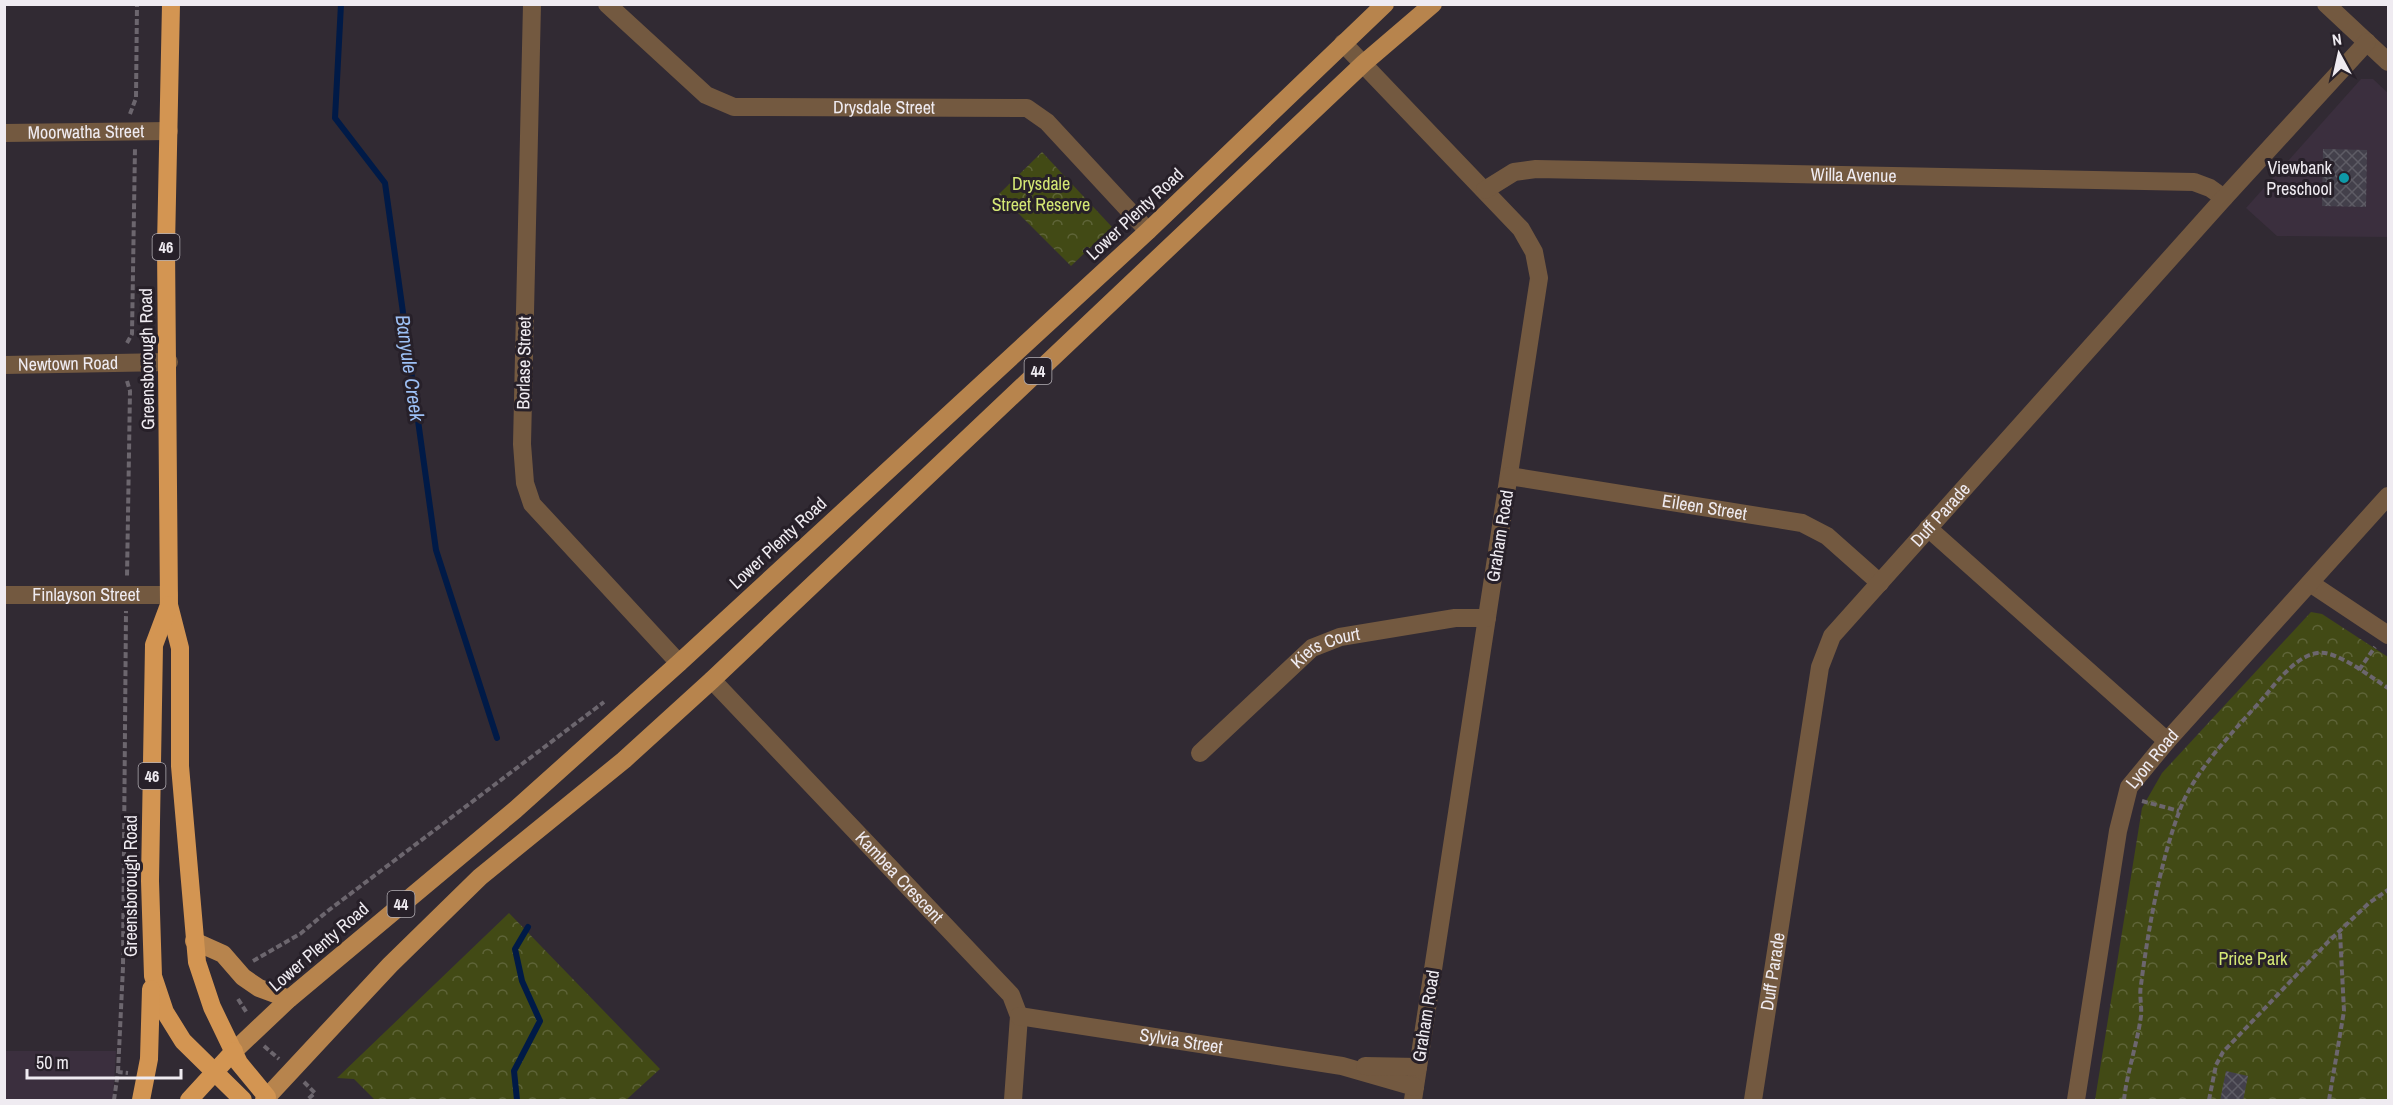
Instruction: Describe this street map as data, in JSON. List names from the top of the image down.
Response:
{
  "streets": {
    "highway": [
      "Lower Plenty Road",
      "46",
      "Greensborough Road",
      "44"
    ],
    "street": [
      "Drysdale Street",
      "Moorwatha Street",
      "Willa Avenue",
      "Newtown Road",
      "Borlase Street",
      "Eileen Street",
      "Duff Parade",
      "Graham Road",
      "Finlayson Street",
      "Kiers Court",
      "Lyon Road",
      "Kambea Crescent",
      "Sylvia Street"
    ]
  },
  "crossings": [
    ["Drysdale Street", "Lower Plenty Road"],
    ["Moorwatha Street", "Greensborough Road"],
    ["Willa Avenue", "Duff Parade"],
    ["Willa Avenue", "Graham Road"],
    ["Lower Plenty Road", "Greensborough Road"],
    ["Lower Plenty Road", "Borlase Street"],
    ["Lower Plenty Road", "Graham Road"],
    ["46", "Greensborough Road"],
    ["Greensborough Road", "Newtown Road"],
    ["Greensborough Road", "44"],
    ["Greensborough Road", "Finlayson Street"],
    ["44", "Graham Road"],
    ["44", "Kambea Crescent"],
    ["Eileen Street", "Duff Parade"],
    ["Eileen Street", "Graham Road"],
    ["Graham Road", "Kiers Court"],
    ["Graham Road", "Sylvia Street"],
    ["Kambea Crescent", "Sylvia Street"]
  ],
  "water": ["Banyule Creek"],
  "parks": ["Drysdale Street Reserve", "Price Park"],
  "places": ["Viewbank Preschool"],
  "scale_bar": "50 m",
  "north": "top"
}
